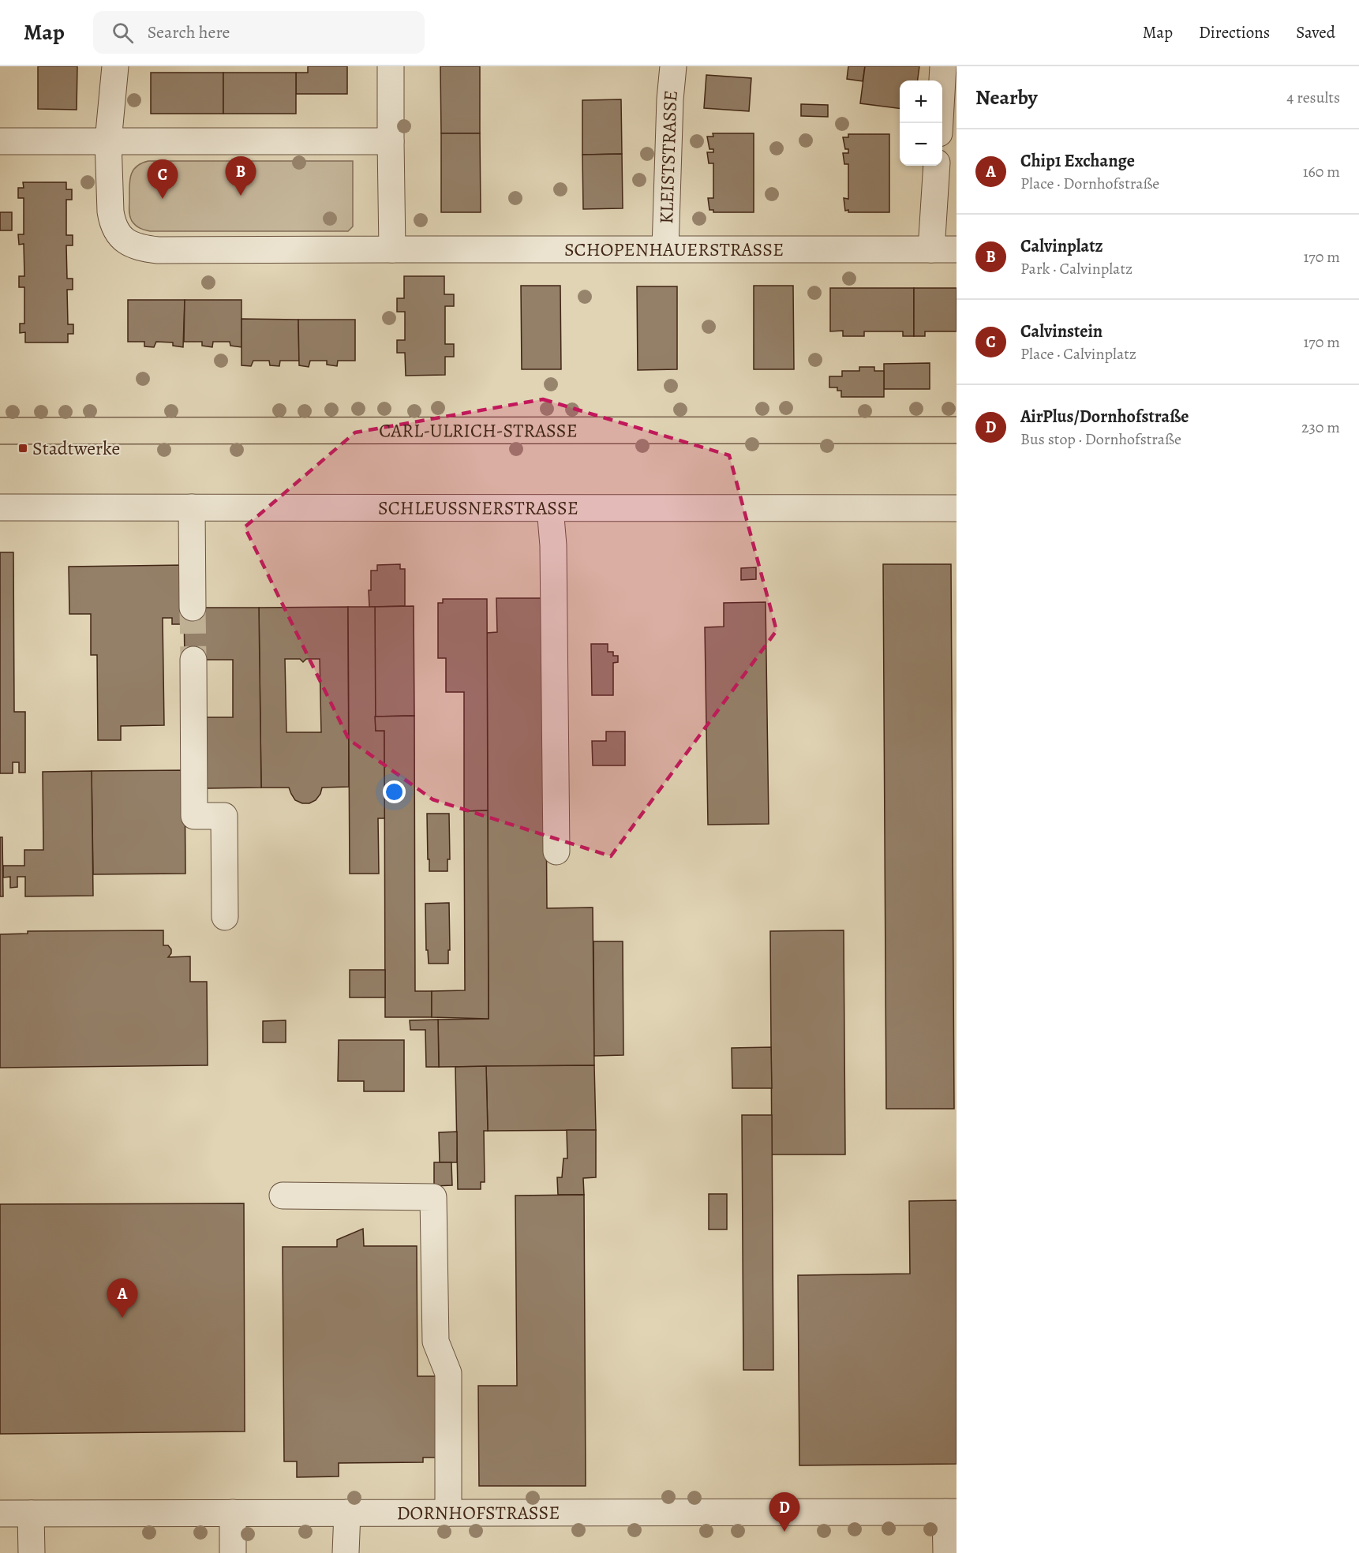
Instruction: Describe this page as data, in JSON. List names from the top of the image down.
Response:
{
  "streets": {
    "main road": ["CARL-ULRICH-STRASSE"],
    "street": [
      "KLEISTSTRASSE",
      "SCHOPENHAUERSTRASSE",
      "SCHLEUSSNERSTRASSE",
      "DORNHOFSTRASSE"
    ]
  },
  "crossings": [
    ["KLEISTSTRASSE", "SCHOPENHAUERSTRASSE"]
  ],
  "places": {
    "transit": ["Stadtwerke"]
  },
  "page": {
    "header": "Map",
    "search": "Search here",
    "nav": ["Map", "Directions", "Saved"],
    "heading": ["Nearby", "4 results"],
    "map_buttons": ["+", "−"],
    "list": [
      {
        "mark": "A",
        "name": "Chip1 Exchange",
        "note": "Place · Dornhofstraße",
        "value": "160 m"
      },
      {
        "mark": "B",
        "name": "Calvinplatz",
        "note": "Park · Calvinplatz",
        "value": "170 m"
      },
      {
        "mark": "C",
        "name": "Calvinstein",
        "note": "Place · Calvinplatz",
        "value": "170 m"
      },
      {
        "mark": "D",
        "name": "AirPlus/Dornhofstraße",
        "note": "Bus stop · Dornhofstraße",
        "value": "230 m"
      }
    ],
    "pins": [
      "B",
      "C",
      "A",
      "D"
    ]
  }
}
